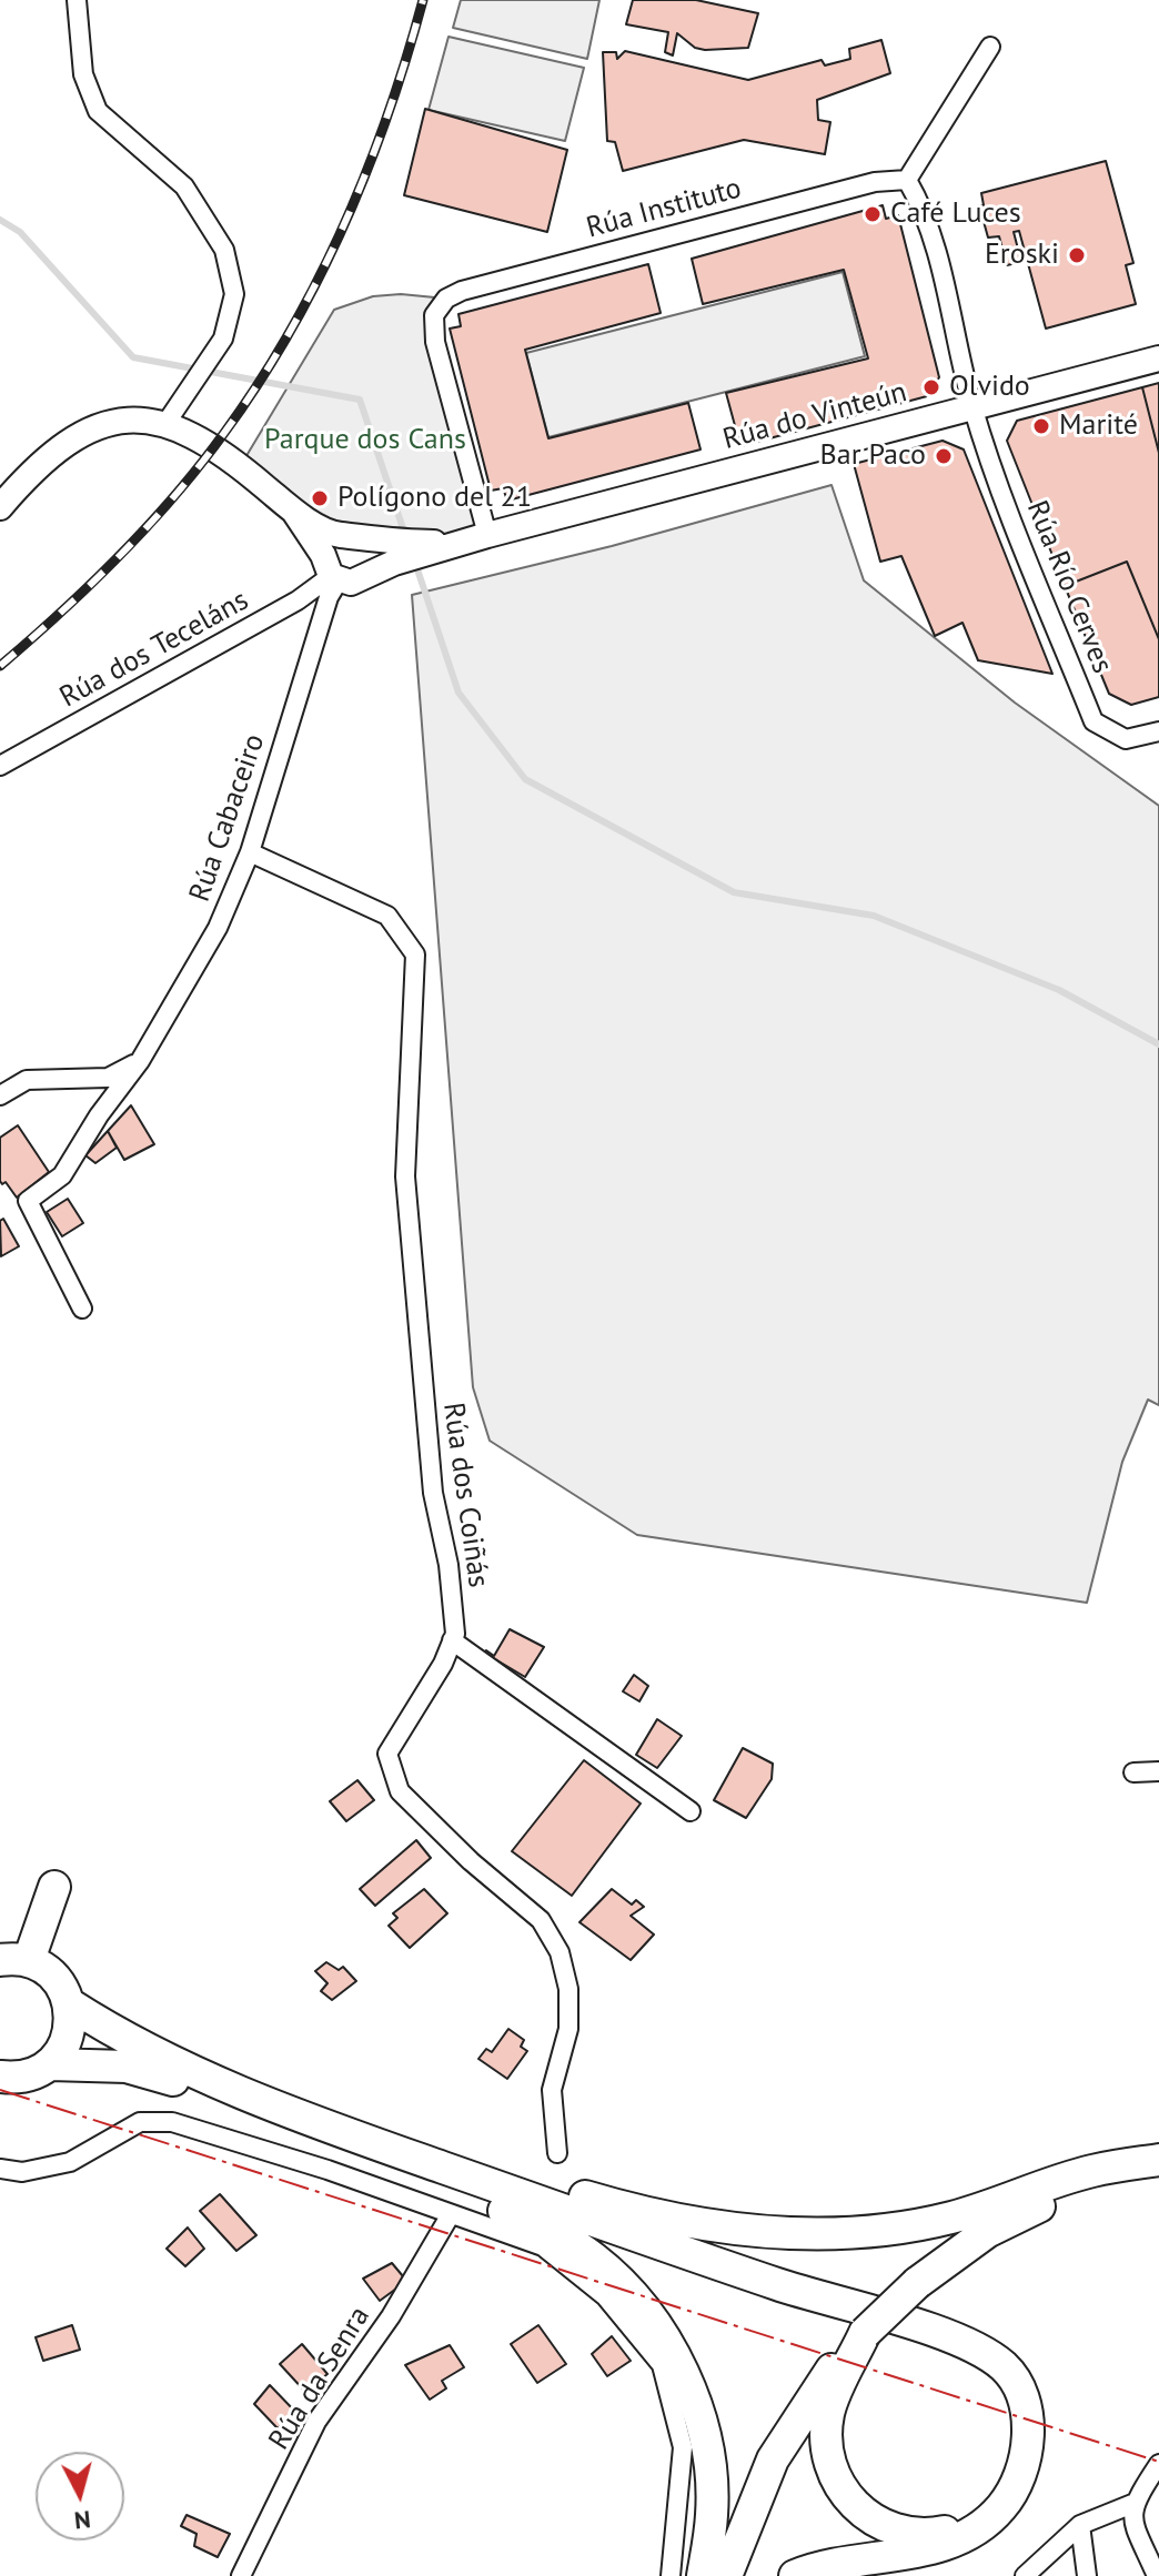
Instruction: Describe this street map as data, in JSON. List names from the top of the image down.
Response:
{
  "streets": {
    "street": [
      "Rúa Instituto",
      "Rúa do Vinteún",
      "Rúa Río Cerves",
      "Rúa dos Teceláns",
      "Rúa Cabaceiro",
      "Rúa dos Coiñás",
      "Rúa da Senra"
    ]
  },
  "crossings": [
    ["Rúa Instituto", "Rúa do Vinteún"],
    ["Rúa do Vinteún", "Rúa Río Cerves"],
    ["Rúa dos Teceláns", "Rúa Cabaceiro"],
    ["Rúa Cabaceiro", "Rúa dos Coiñás"]
  ],
  "parks": ["Parque dos Cans"],
  "places": [
    "Café Luces",
    "Eroski",
    "Olvido",
    "Marité",
    "Bar Paco",
    "Polígono del 21"
  ],
  "north": "bottom"
}
